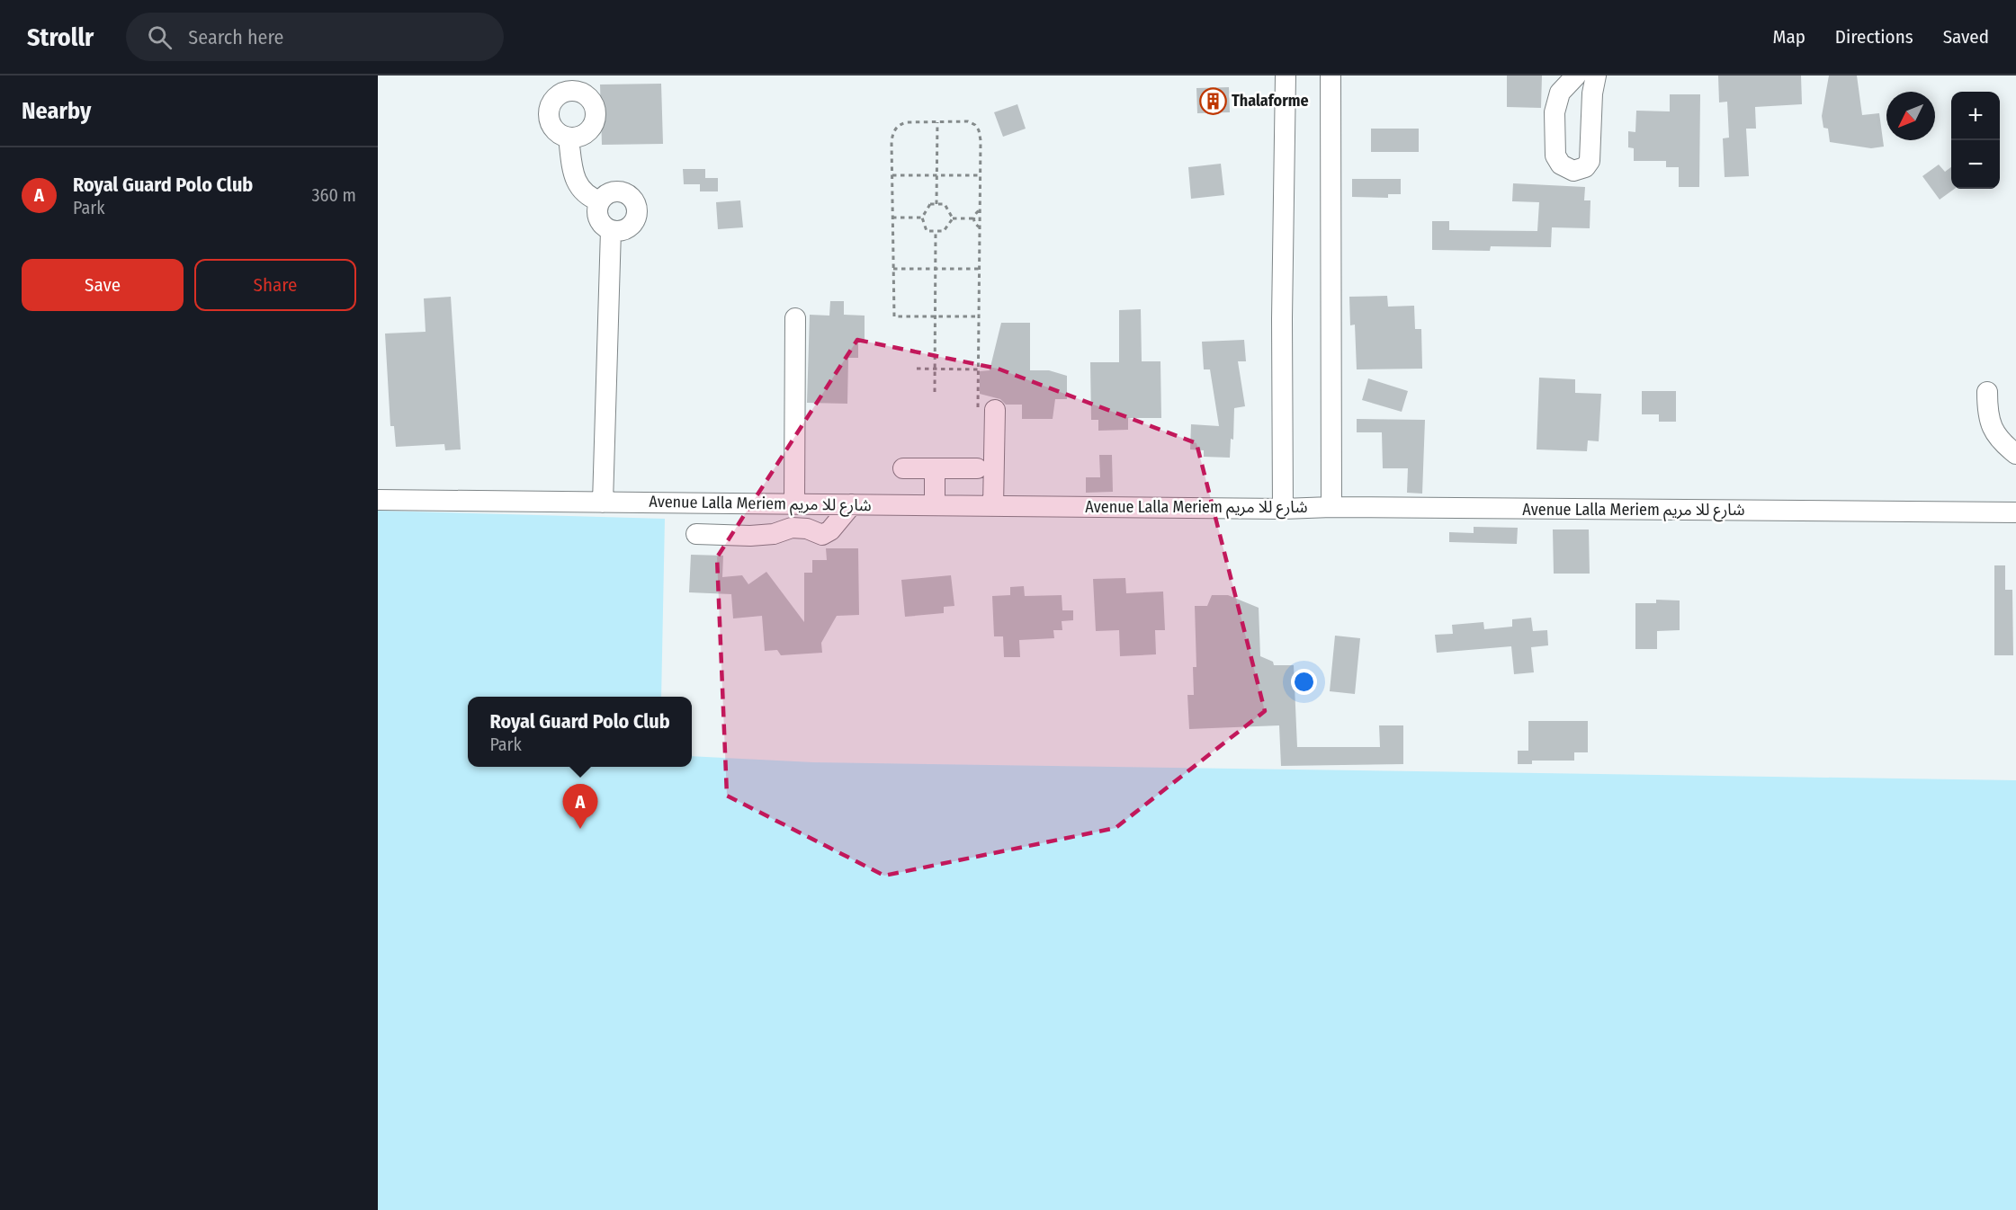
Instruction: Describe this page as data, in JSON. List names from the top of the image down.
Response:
{
  "streets": {
    "street": ["Avenue Lalla Meriem شارع للا مريم"]
  },
  "places": {
    "building": ["Thalaforme"]
  },
  "north": "bottom left",
  "page": {
    "header": "Strollr",
    "search": "Search here",
    "nav": ["Map", "Directions", "Saved"],
    "heading": "Nearby",
    "map_buttons": ["+", "−"],
    "list": [
      {
        "mark": "A",
        "name": "Royal Guard Polo Club",
        "note": "Park",
        "value": "360 m"
      }
    ],
    "buttons": ["Save", "Share"],
    "popup": ["Royal Guard Polo Club", "Park"],
    "pins": "A"
  }
}
